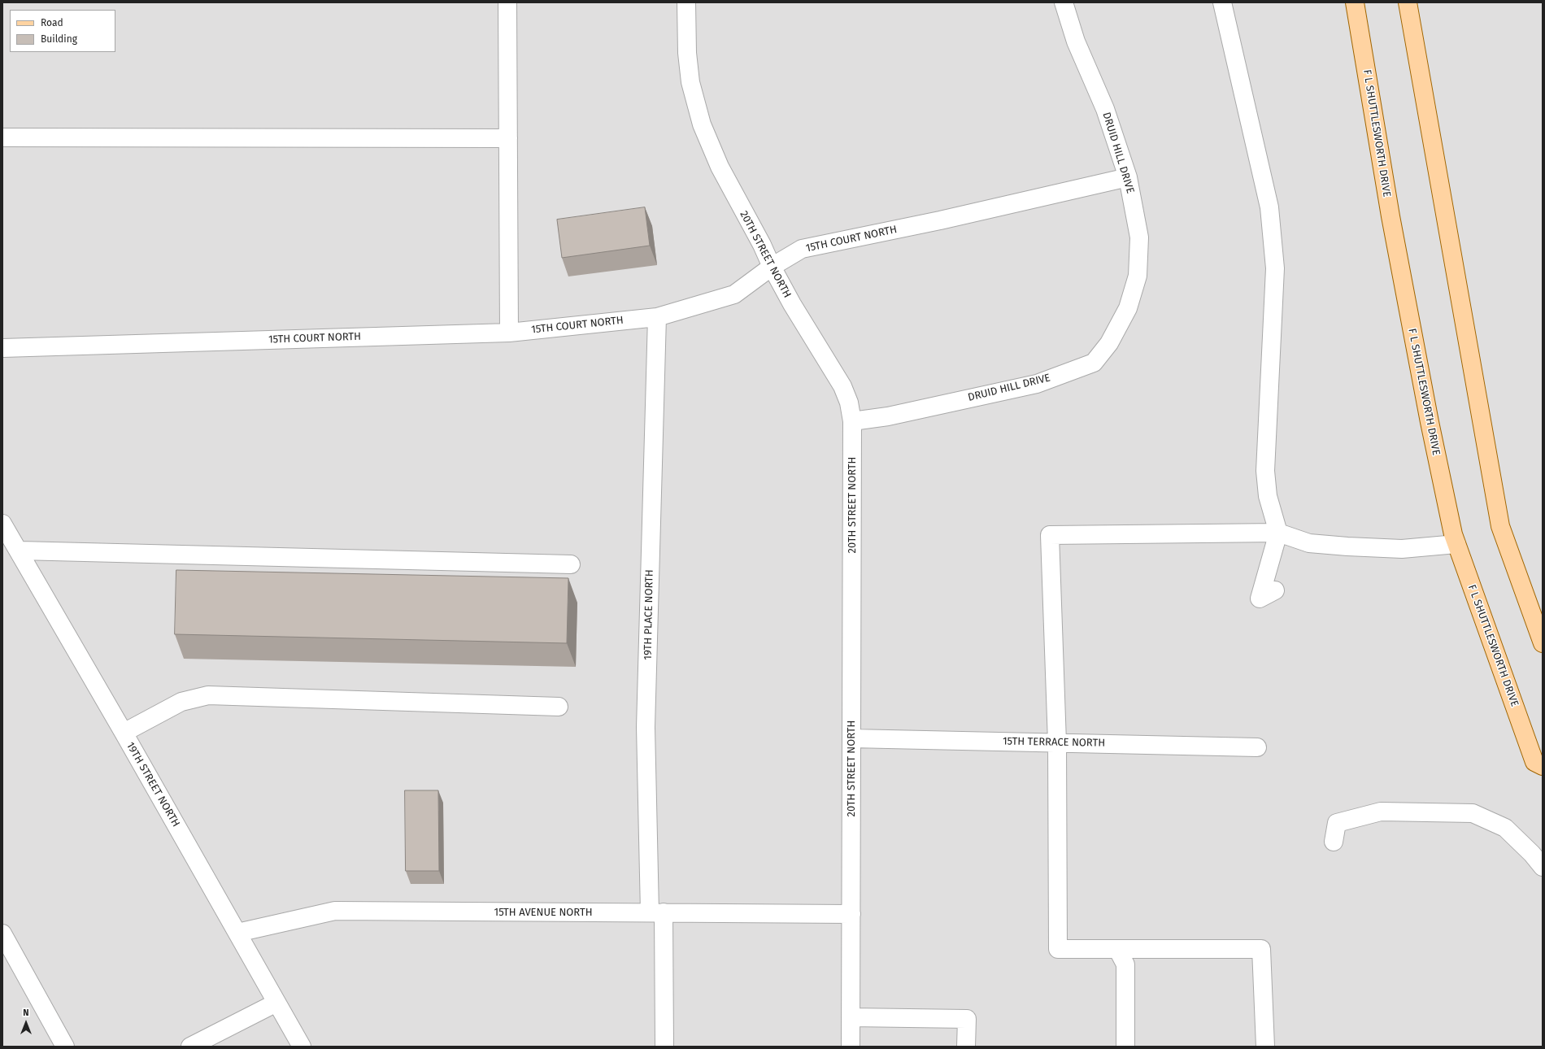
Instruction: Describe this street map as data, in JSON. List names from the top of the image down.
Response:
{
  "streets": {
    "main road": ["F L SHUTTLESWORTH DRIVE"],
    "street": [
      "DRUID HILL DRIVE",
      "15TH COURT NORTH",
      "20TH STREET NORTH",
      "19TH PLACE NORTH",
      "15TH TERRACE NORTH",
      "19TH STREET NORTH",
      "15TH AVENUE NORTH"
    ]
  },
  "crossings": [
    ["DRUID HILL DRIVE", "15TH COURT NORTH"],
    ["DRUID HILL DRIVE", "20TH STREET NORTH"],
    ["15TH COURT NORTH", "20TH STREET NORTH"],
    ["15TH COURT NORTH", "19TH PLACE NORTH"],
    ["20TH STREET NORTH", "15TH TERRACE NORTH"],
    ["20TH STREET NORTH", "15TH AVENUE NORTH"],
    ["19TH PLACE NORTH", "15TH AVENUE NORTH"],
    ["19TH STREET NORTH", "15TH AVENUE NORTH"]
  ],
  "legend": ["Road", "Building"],
  "north": "top"
}
